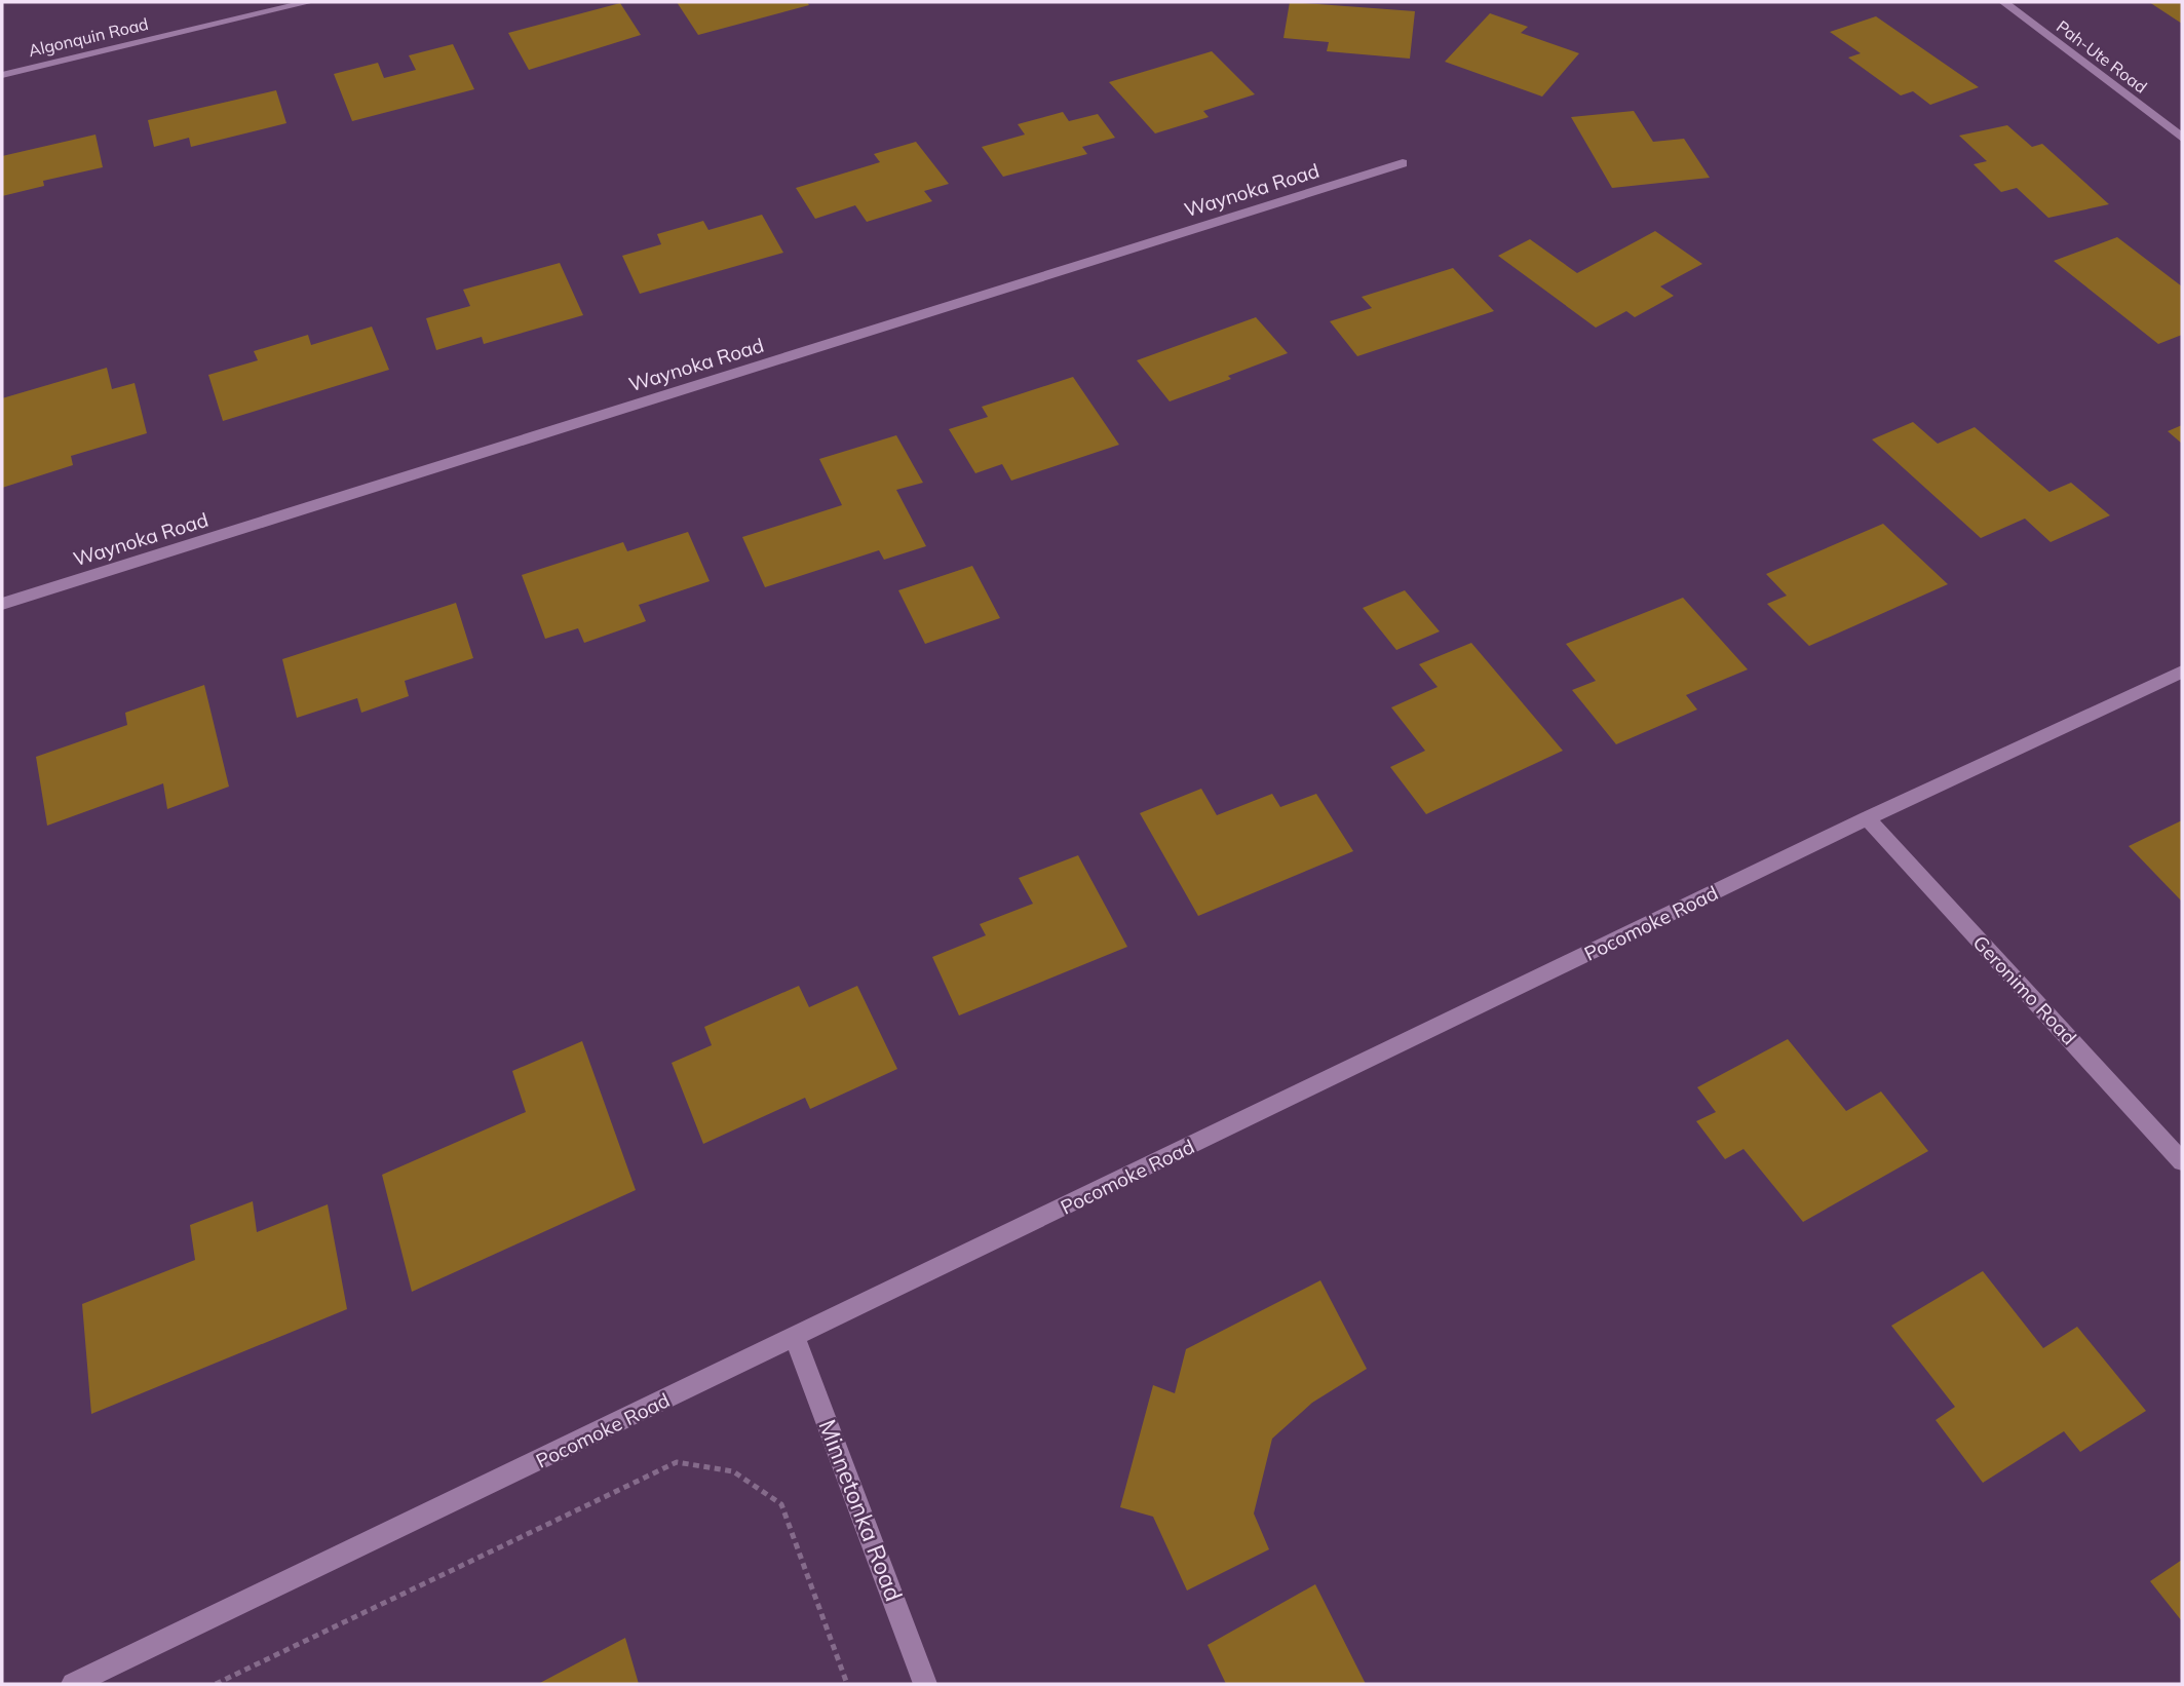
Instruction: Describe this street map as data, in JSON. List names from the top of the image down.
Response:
{
  "streets": {
    "street": [
      "Algonquin Road",
      "Pah-Ute Road",
      "Waynoka Road",
      "Pocomoke Road",
      "Geronimo Road",
      "Minnetonka Road"
    ]
  },
  "crossings": [
    ["Pocomoke Road", "Geronimo Road"],
    ["Pocomoke Road", "Minnetonka Road"]
  ]
}
